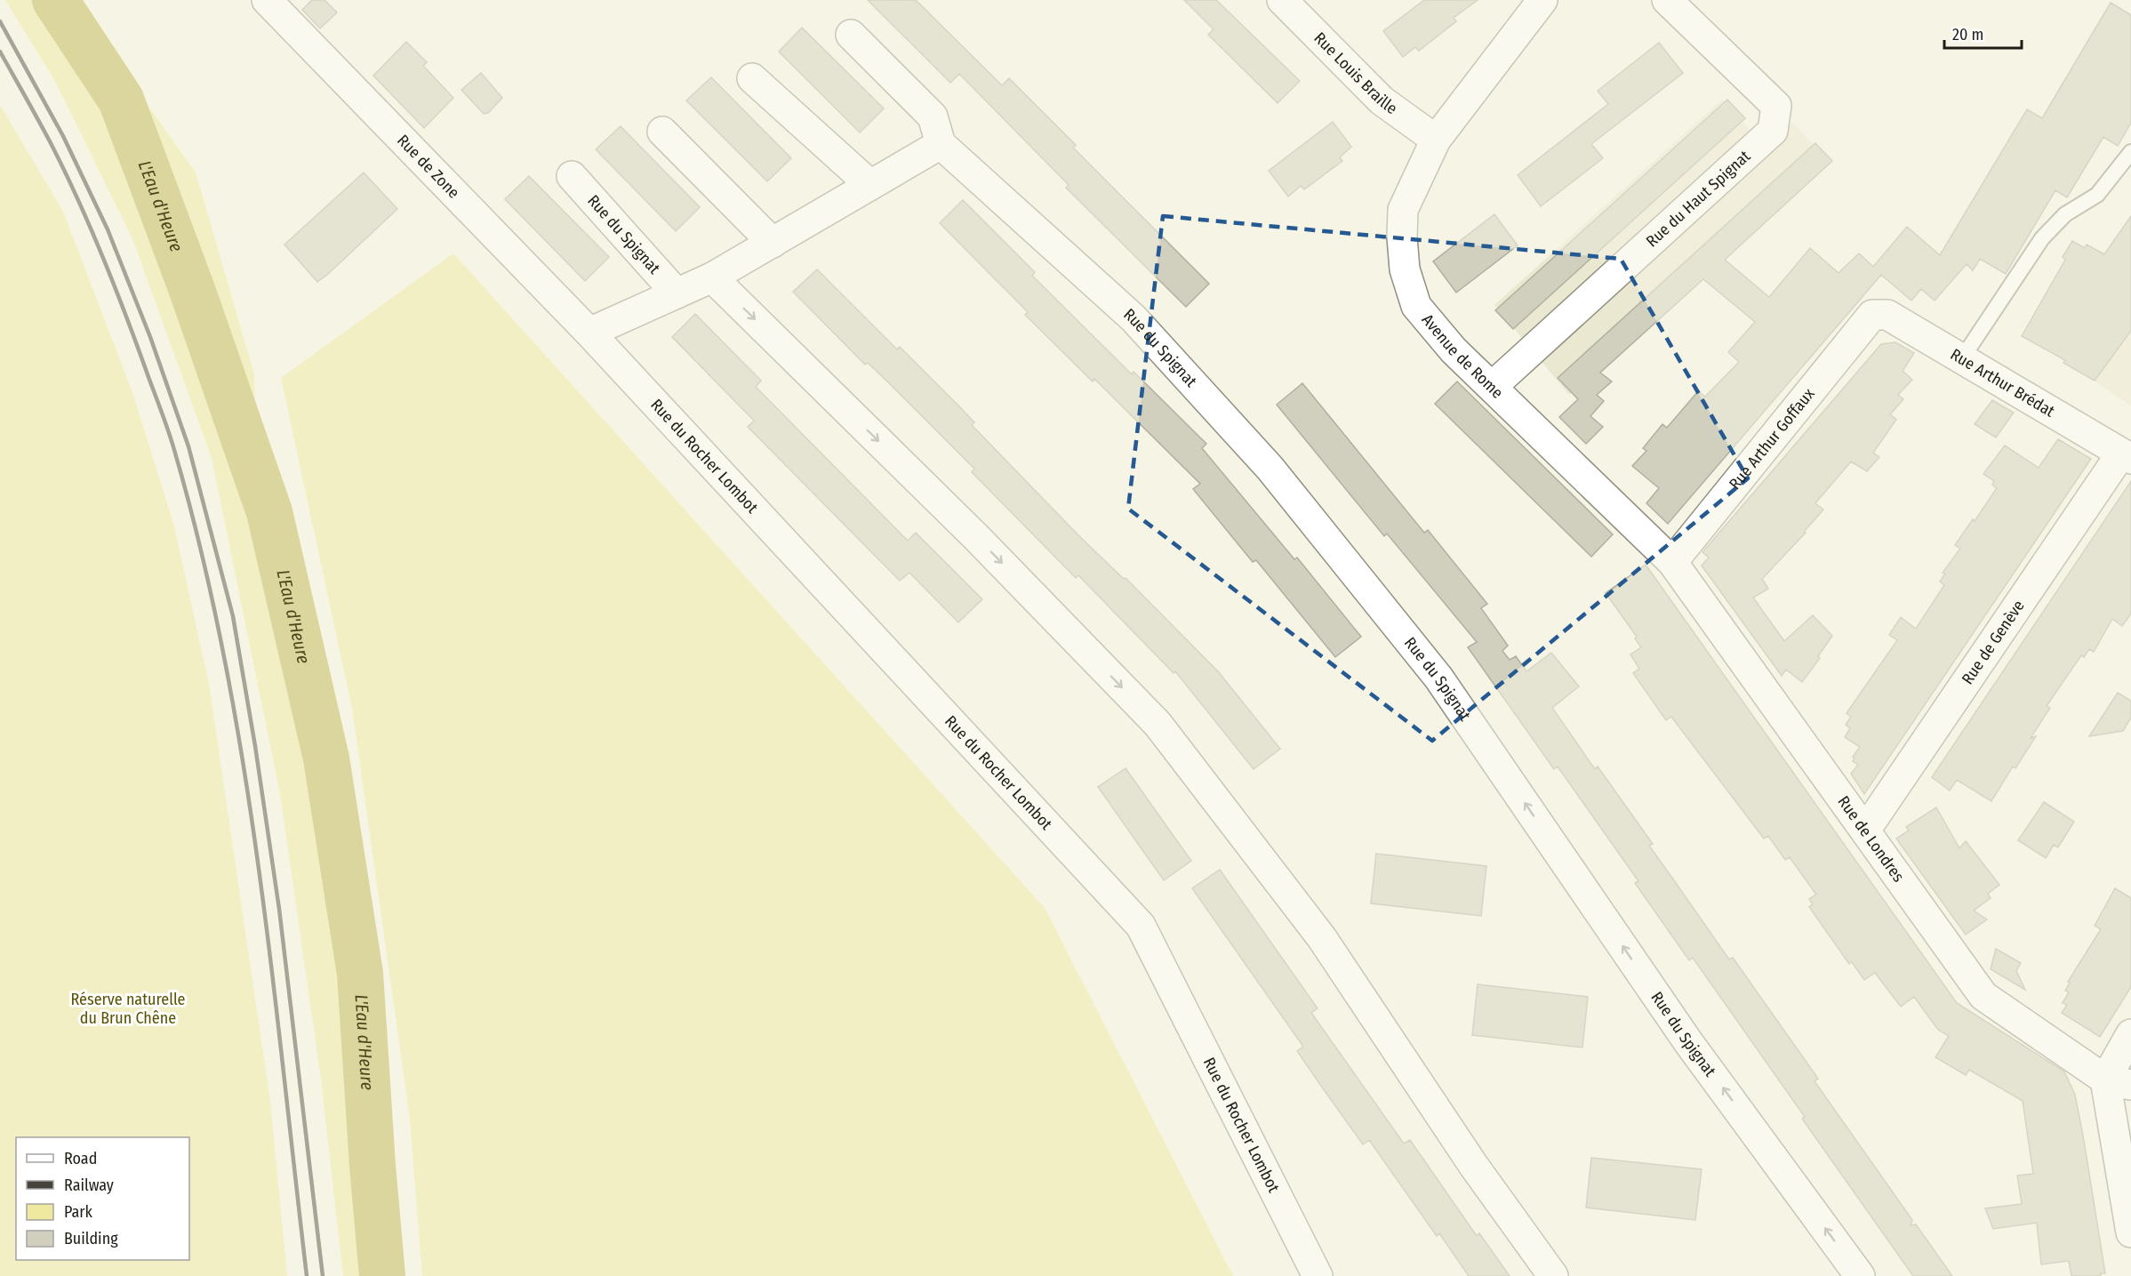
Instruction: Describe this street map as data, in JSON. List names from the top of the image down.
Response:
{
  "streets": {
    "street": [
      "Rue Louis Braille",
      "Rue de Zone",
      "Rue du Haut Spignat",
      "Rue du Spignat",
      "Avenue de Rome",
      "Rue Arthur Brédat",
      "Rue Arthur Goffaux",
      "Rue du Rocher Lombot",
      "Rue de Genève",
      "Rue de Londres"
    ]
  },
  "crossings": [
    ["Rue Louis Braille", "Avenue de Rome"],
    ["Rue de Zone", "Rue du Rocher Lombot"],
    ["Rue du Haut Spignat", "Avenue de Rome"],
    ["Avenue de Rome", "Rue Arthur Goffaux"],
    ["Avenue de Rome", "Rue de Londres"],
    ["Rue Arthur Brédat", "Rue Arthur Goffaux"],
    ["Rue Arthur Brédat", "Rue de Genève"],
    ["Rue Arthur Goffaux", "Rue de Londres"],
    ["Rue de Genève", "Rue de Londres"]
  ],
  "water": ["L'Eau d'Heure"],
  "parks": ["Réserve naturelle du Brun Chêne"],
  "legend": [
    "Road",
    "Railway",
    "Park",
    "Building"
  ],
  "scale_bar": "20 m"
}
